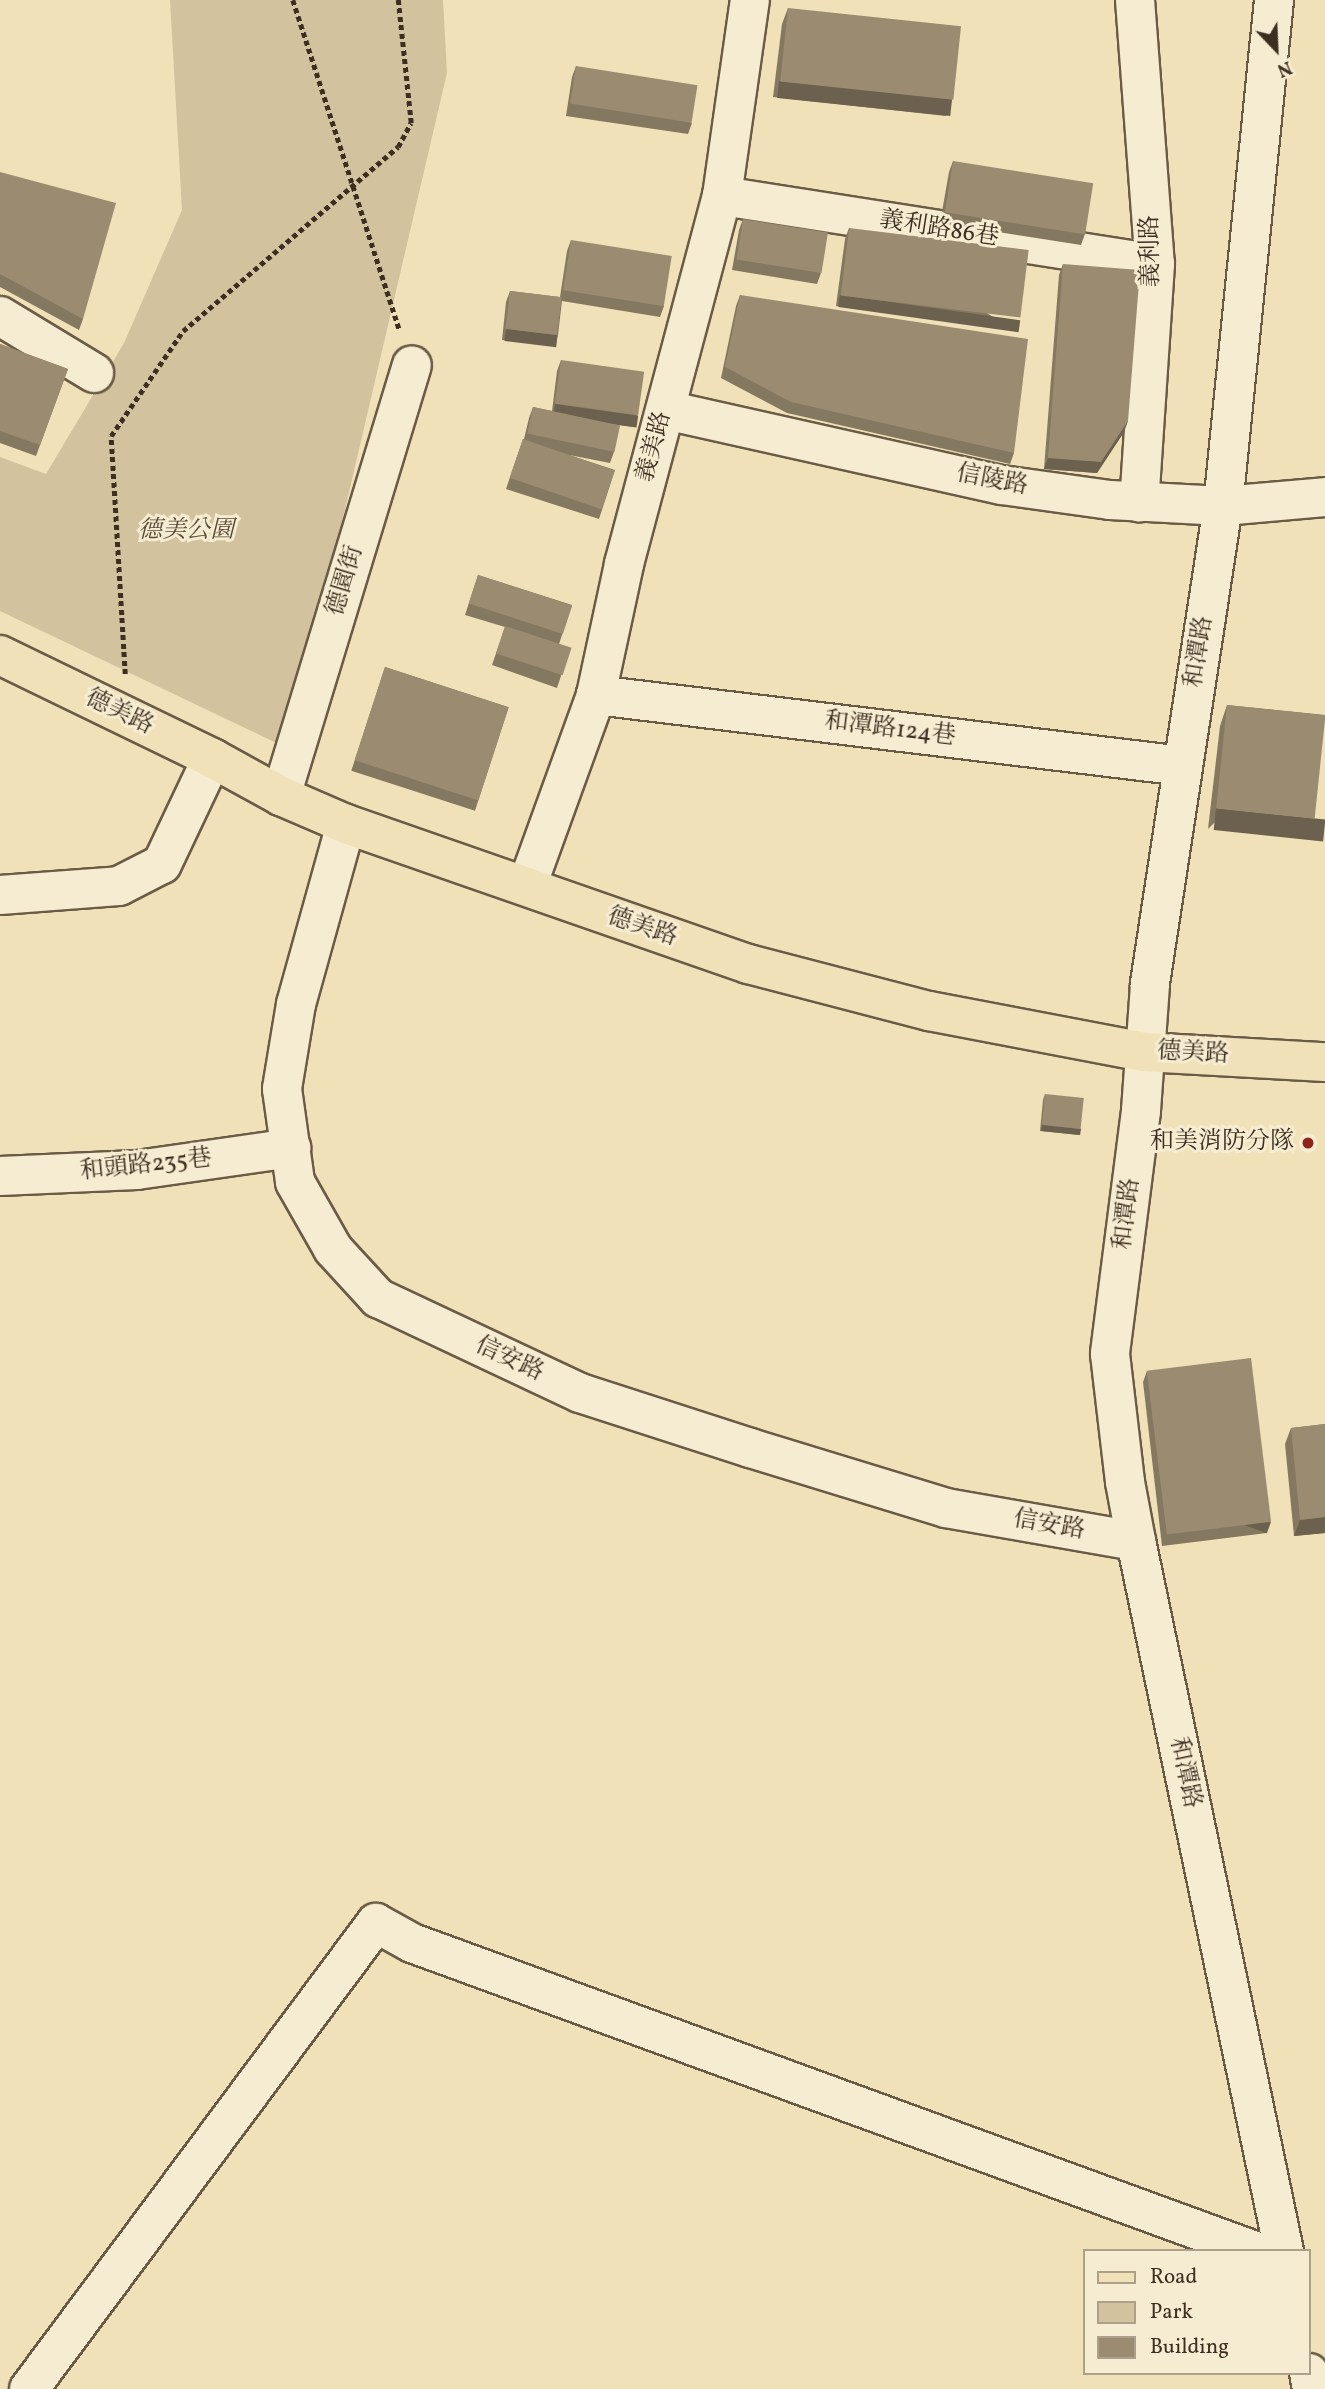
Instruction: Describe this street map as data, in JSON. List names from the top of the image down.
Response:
{
  "streets": {
    "main road": ["德美路"],
    "street": [
      "義利路86巷",
      "義利路",
      "義美路",
      "信陵路",
      "德園街",
      "和潭路",
      "和潭路124巷",
      "和頭路235巷",
      "信安路"
    ]
  },
  "crossings": [
    ["義利路86巷", "義利路"],
    ["義利路86巷", "義美路"],
    ["義利路", "信陵路"],
    ["義美路", "信陵路"],
    ["義美路", "德美路"],
    ["義美路", "和潭路124巷"],
    ["信陵路", "和潭路"],
    ["德園街", "德美路"],
    ["和潭路", "德美路"],
    ["和潭路", "和潭路124巷"],
    ["和潭路", "信安路"],
    ["德美路", "信安路"],
    ["和頭路235巷", "信安路"]
  ],
  "parks": ["德美公園"],
  "places": ["和美消防分隊"],
  "legend": ["Road", "Park", "Building"],
  "north": "bottom right"
}
